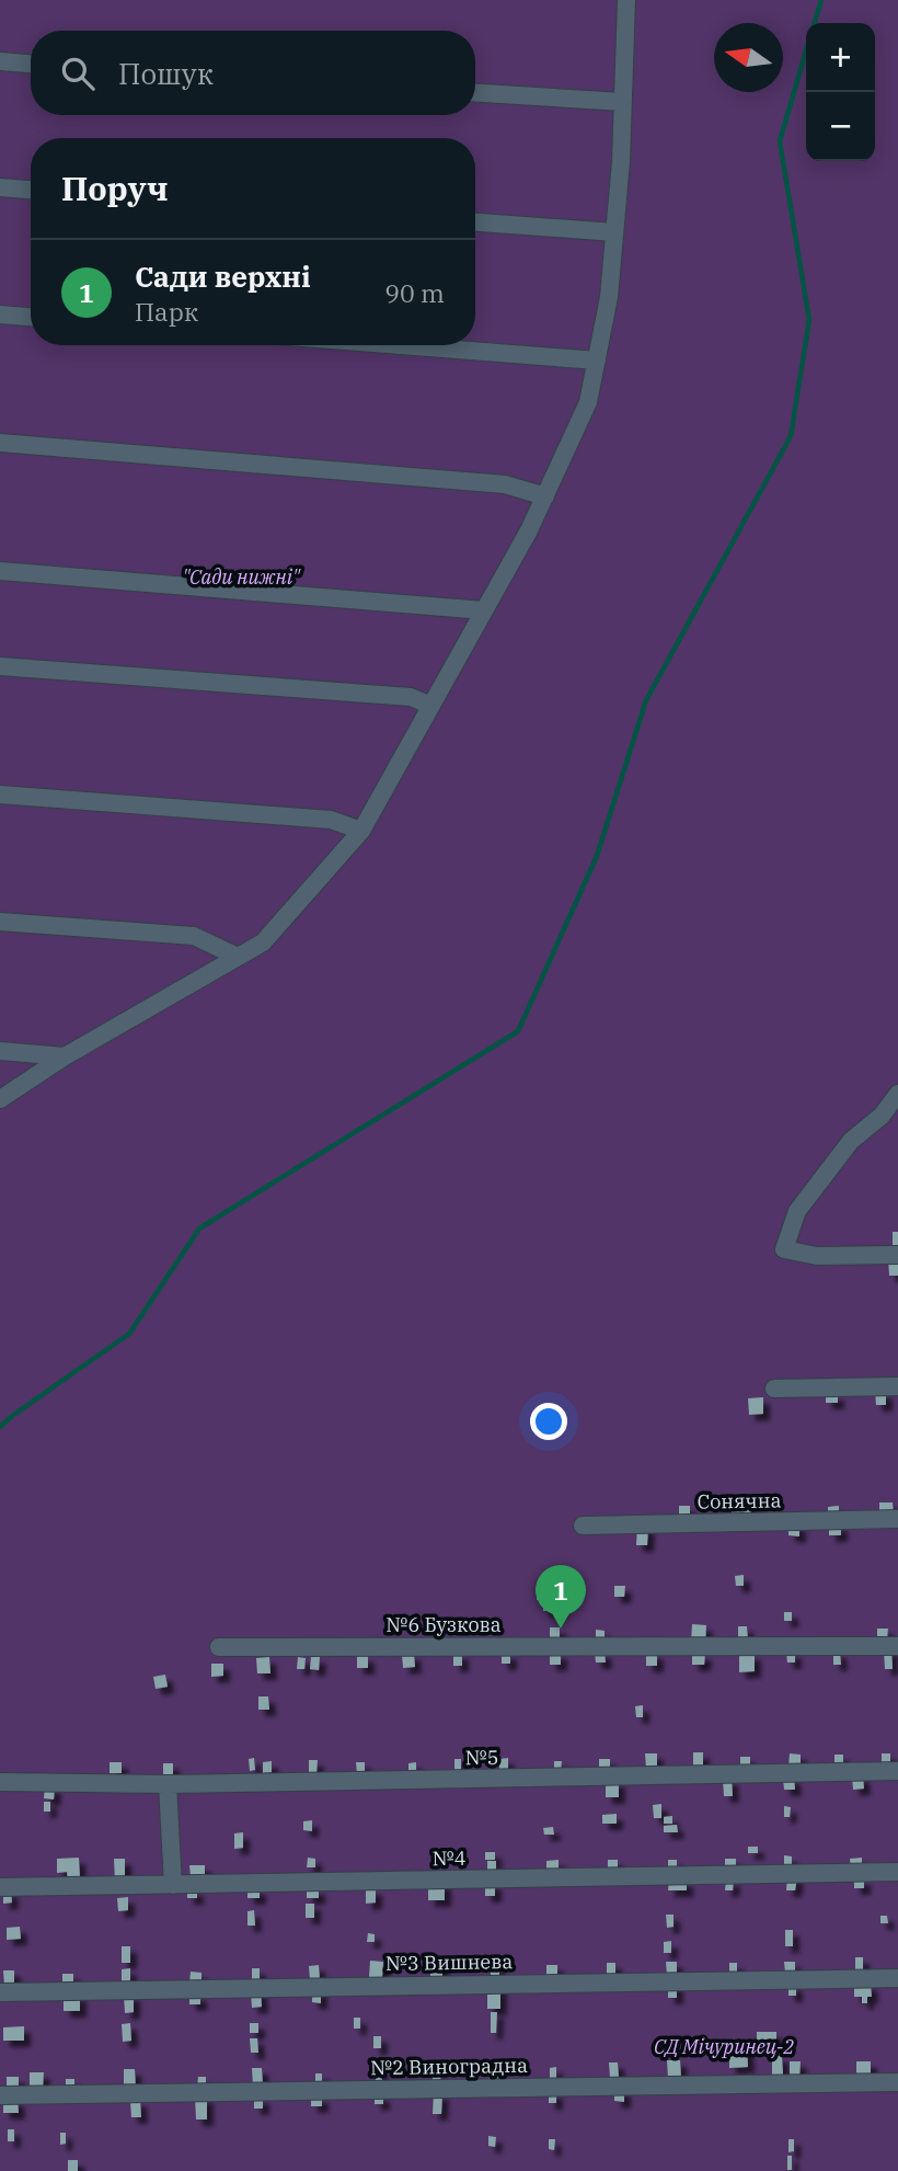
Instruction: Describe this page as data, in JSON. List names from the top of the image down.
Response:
{
  "streets": {
    "lane": [
      "Сонячна",
      "№6 Бузкова",
      "№5",
      "№4",
      "№3 Вишнева",
      "№2 Виноградна"
    ]
  },
  "parks": ["\"Сади нижні\"", "СД Мічуринец-2"],
  "north": "left",
  "page": {
    "map_buttons": ["+", "−"],
    "search": "Пошук",
    "heading": "Поруч",
    "list": [
      {
        "mark": "1",
        "name": "Сади верхні",
        "note": "Парк",
        "value": "90 m"
      }
    ],
    "pins": "1"
  }
}
